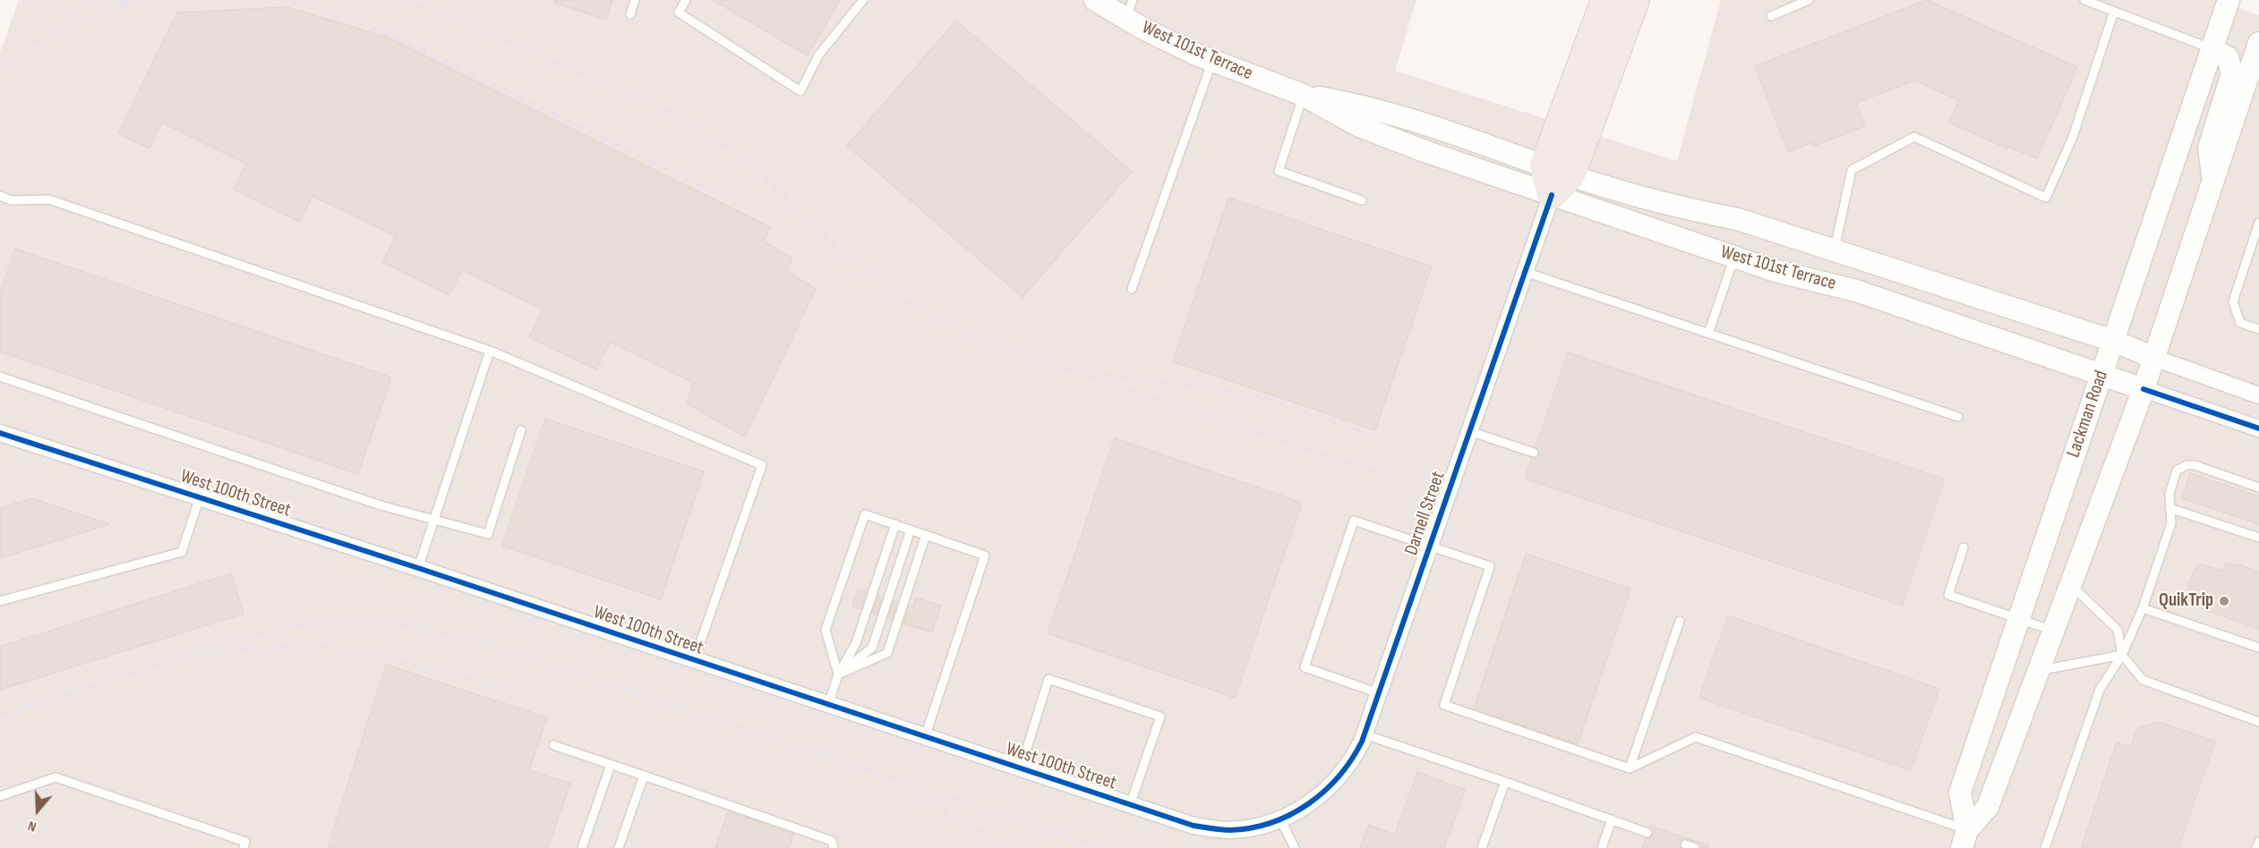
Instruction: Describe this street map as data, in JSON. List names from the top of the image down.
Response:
{
  "streets": {
    "main road": ["West 101st Terrace", "Lackman Road"],
    "street": ["West 100th Street", "Darnell Street"]
  },
  "crossings": [
    ["West 101st Terrace", "Lackman Road"],
    ["West 101st Terrace", "Darnell Street"],
    ["West 100th Street", "Darnell Street"]
  ],
  "places": ["QuikTrip"],
  "north": "bottom"
}
